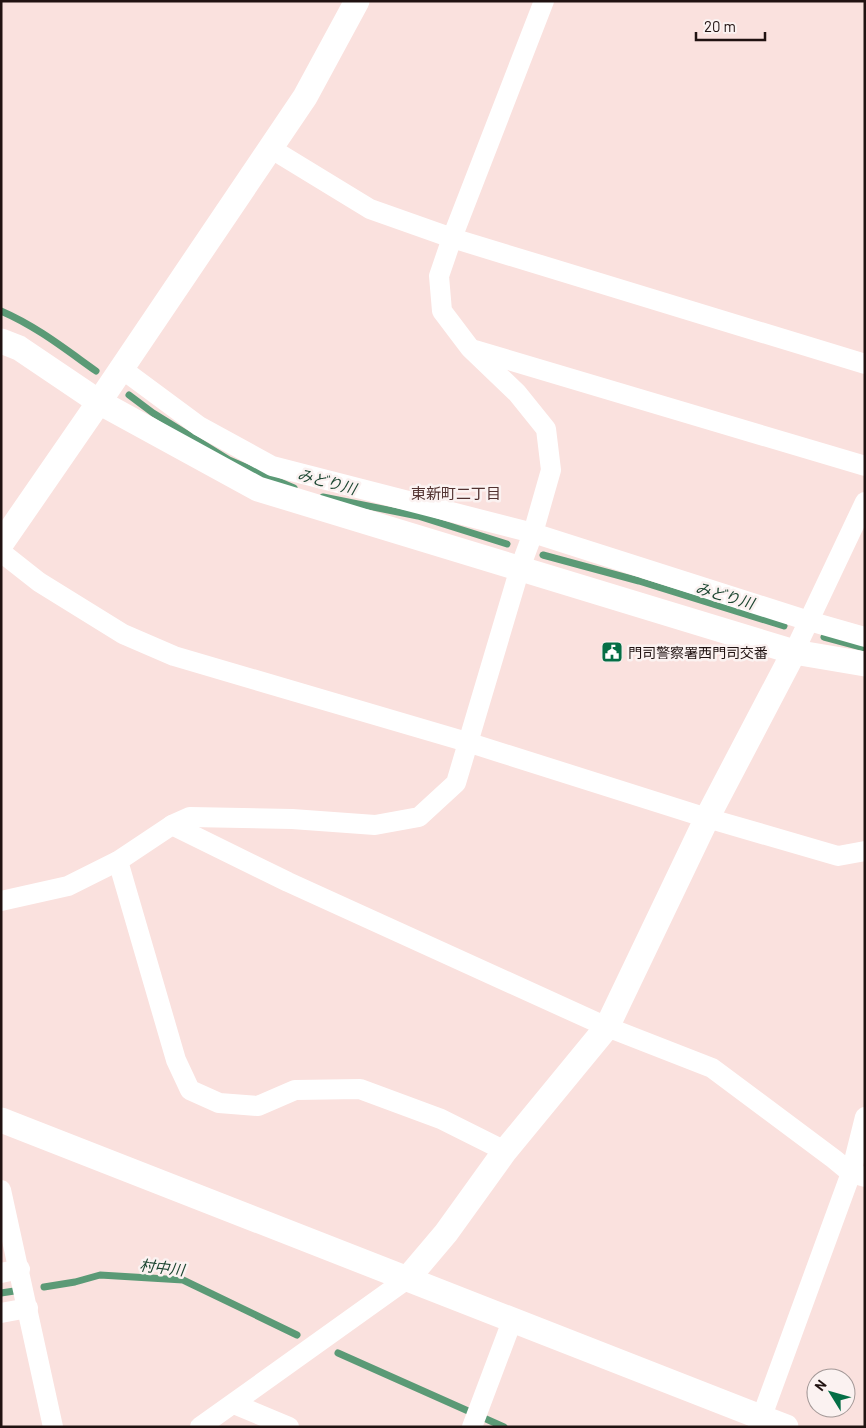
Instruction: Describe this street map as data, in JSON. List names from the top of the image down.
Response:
{
  "districts": ["東新町二丁目"],
  "water": ["みどり川", "村中川"],
  "places": {
    "public building": ["門司警察署西門司交番"]
  },
  "scale_bar": "20 m",
  "north": "top left"
}
